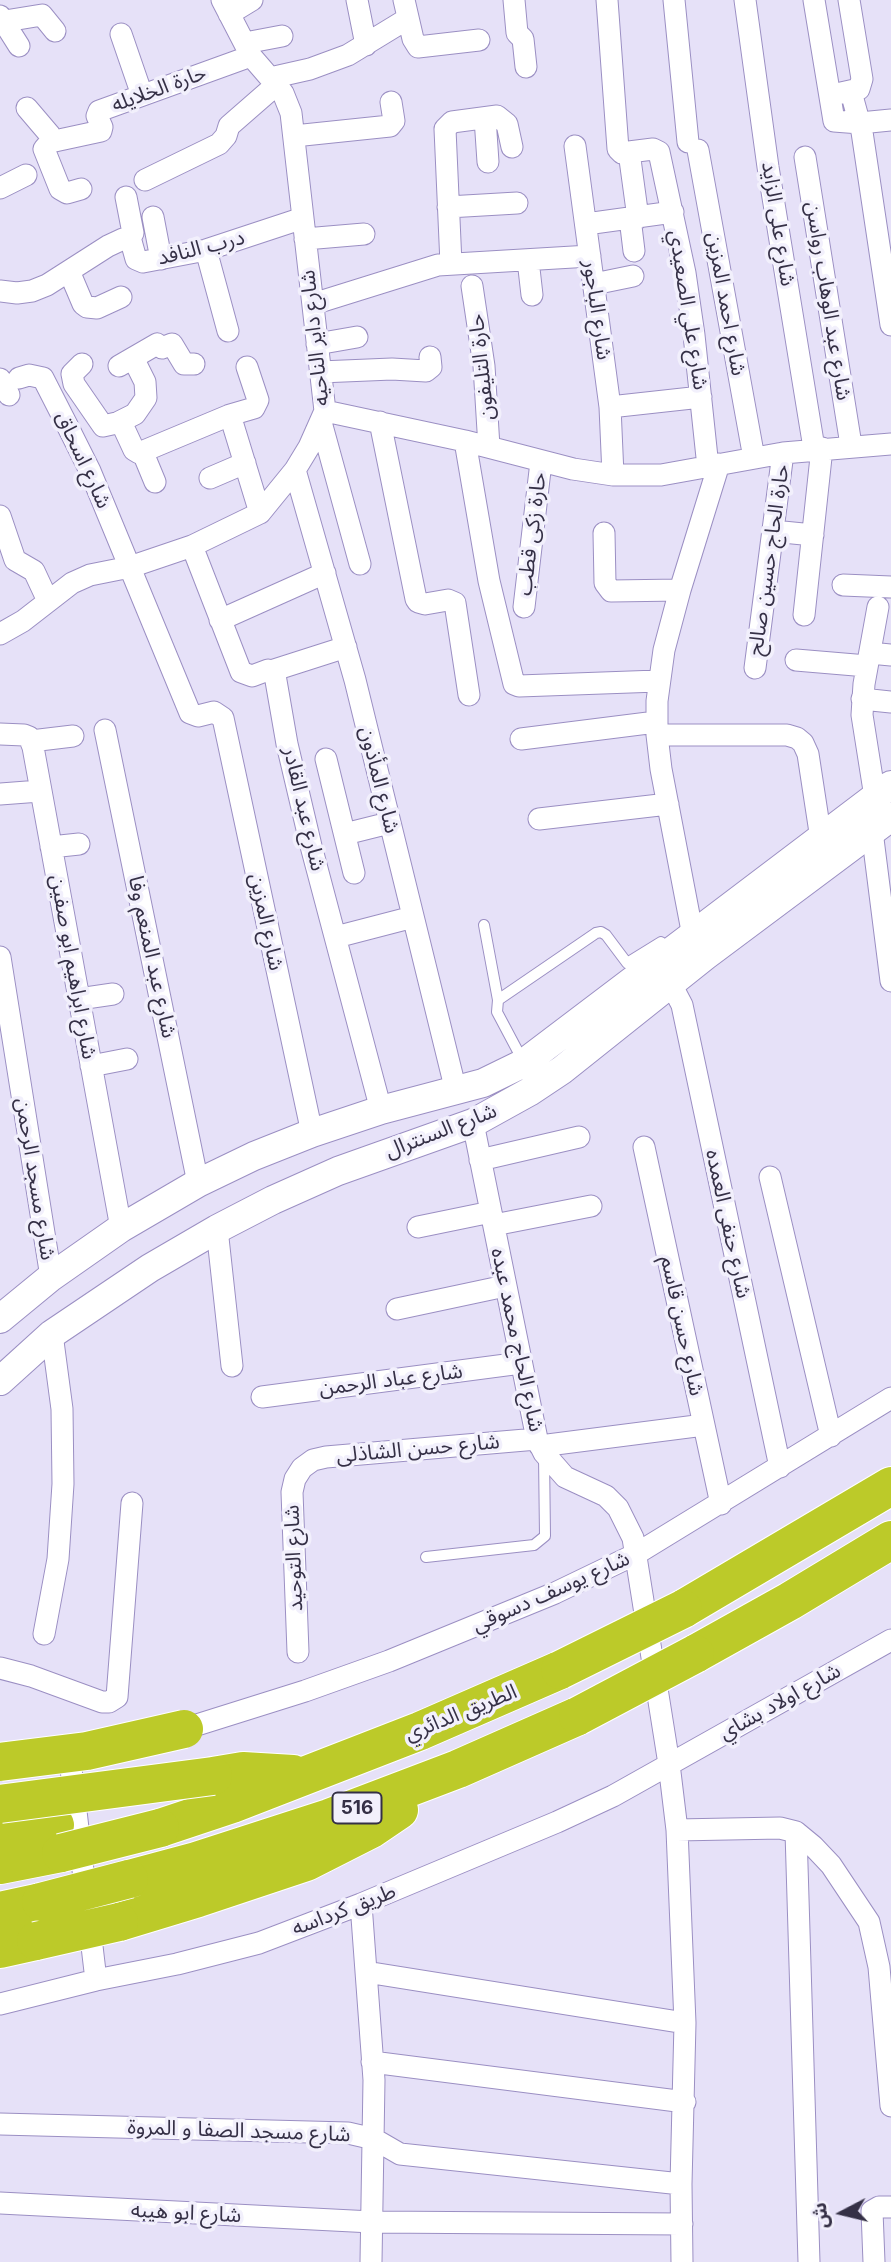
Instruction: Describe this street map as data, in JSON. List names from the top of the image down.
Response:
{
  "streets": {
    "highway": ["الطريق الدائري", "516"],
    "street": [
      "حارة الخلايله",
      "شارع على الزايد",
      "درب النافد",
      "شارع عبد الوهاب رواسن",
      "شارع احمد المزين",
      "شارع الباجور",
      "شارع علي الصعيدي",
      "شارع داير الناحيه",
      "حارة التليفون",
      "شارع اسحاق",
      "حارة زكى قطب",
      "حارة الحاج حسين صالح",
      "شارع المأذون",
      "شارع عبد القادر",
      "شارع المزين",
      "شارع عبد المنعم وفا",
      "شارع ابراهيم ابو صفين",
      "شارع السنترال",
      "شارع مسجد الرحمن",
      "شارع حنفى العمده",
      "شارع حسن قاسم",
      "شارع الحاج محمد عبده",
      "شارع عباد الرحمن",
      "شارع حسن الشاذلى",
      "شارع التوحيد",
      "شارع يوسف دسوقي",
      "شارع اولاد بشاي",
      "طريق كرداسه",
      "شارع مسجد الصفا و المروة",
      "شارع ابو هيبه"
    ]
  },
  "crossings": [
    ["حارة الخلايله", "شارع داير الناحيه"],
    ["درب النافد", "شارع داير الناحيه"],
    ["شارع داير الناحيه", "شارع اسحاق"],
    ["شارع داير الناحيه", "شارع المأذون"],
    ["شارع داير الناحيه", "شارع المزين"],
    ["شارع اسحاق", "شارع المزين"],
    ["شارع المأذون", "شارع السنترال"],
    ["شارع عبد القادر", "شارع السنترال"],
    ["شارع المزين", "شارع السنترال"],
    ["شارع عبد المنعم وفا", "شارع السنترال"],
    ["شارع ابراهيم ابو صفين", "شارع السنترال"],
    ["شارع السنترال", "شارع مسجد الرحمن"],
    ["شارع السنترال", "شارع حنفى العمده"],
    ["شارع السنترال", "شارع الحاج محمد عبده"],
    ["شارع حنفى العمده", "شارع يوسف دسوقي"],
    ["شارع حسن قاسم", "شارع حسن الشاذلى"],
    ["شارع حسن قاسم", "شارع يوسف دسوقي"],
    ["شارع الحاج محمد عبده", "شارع عباد الرحمن"],
    ["شارع الحاج محمد عبده", "شارع حسن الشاذلى"],
    ["شارع الحاج محمد عبده", "شارع يوسف دسوقي"],
    ["شارع الحاج محمد عبده", "شارع اولاد بشاي"],
    ["شارع الحاج محمد عبده", "طريق كرداسه"],
    ["شارع الحاج محمد عبده", "شارع مسجد الصفا و المروة"],
    ["شارع الحاج محمد عبده", "شارع ابو هيبه"],
    ["شارع حسن الشاذلى", "شارع التوحيد"],
    ["شارع اولاد بشاي", "طريق كرداسه"]
  ],
  "north": "left"
}
